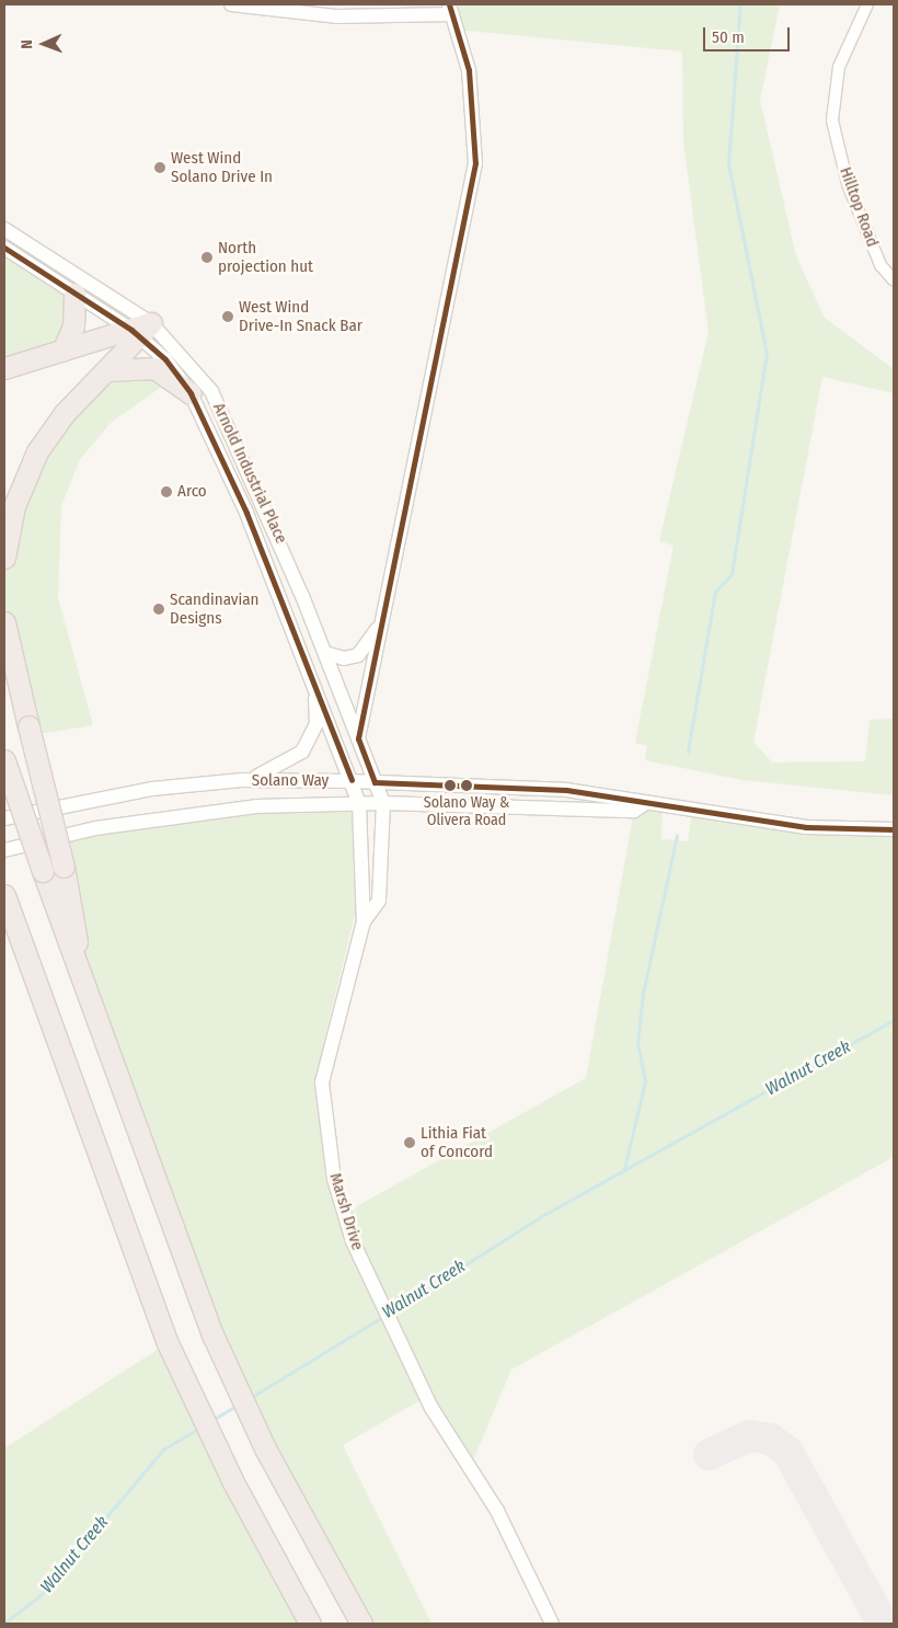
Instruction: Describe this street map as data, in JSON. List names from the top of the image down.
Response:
{
  "streets": {
    "street": [
      "Hilltop Road",
      "Arnold Industrial Place",
      "Solano Way",
      "Marsh Drive"
    ]
  },
  "crossings": [
    ["Arnold Industrial Place", "Solano Way"],
    ["Arnold Industrial Place", "Marsh Drive"],
    ["Solano Way", "Marsh Drive"]
  ],
  "water": ["Walnut Creek"],
  "places": [
    "West Wind Solano Drive In",
    "North projection hut",
    "West Wind Drive-In Snack Bar",
    "Arco",
    "Scandinavian Designs",
    "Solano Way & Olivera Road",
    "Lithia Fiat of Concord"
  ],
  "scale_bar": "50 m",
  "north": "left"
}
